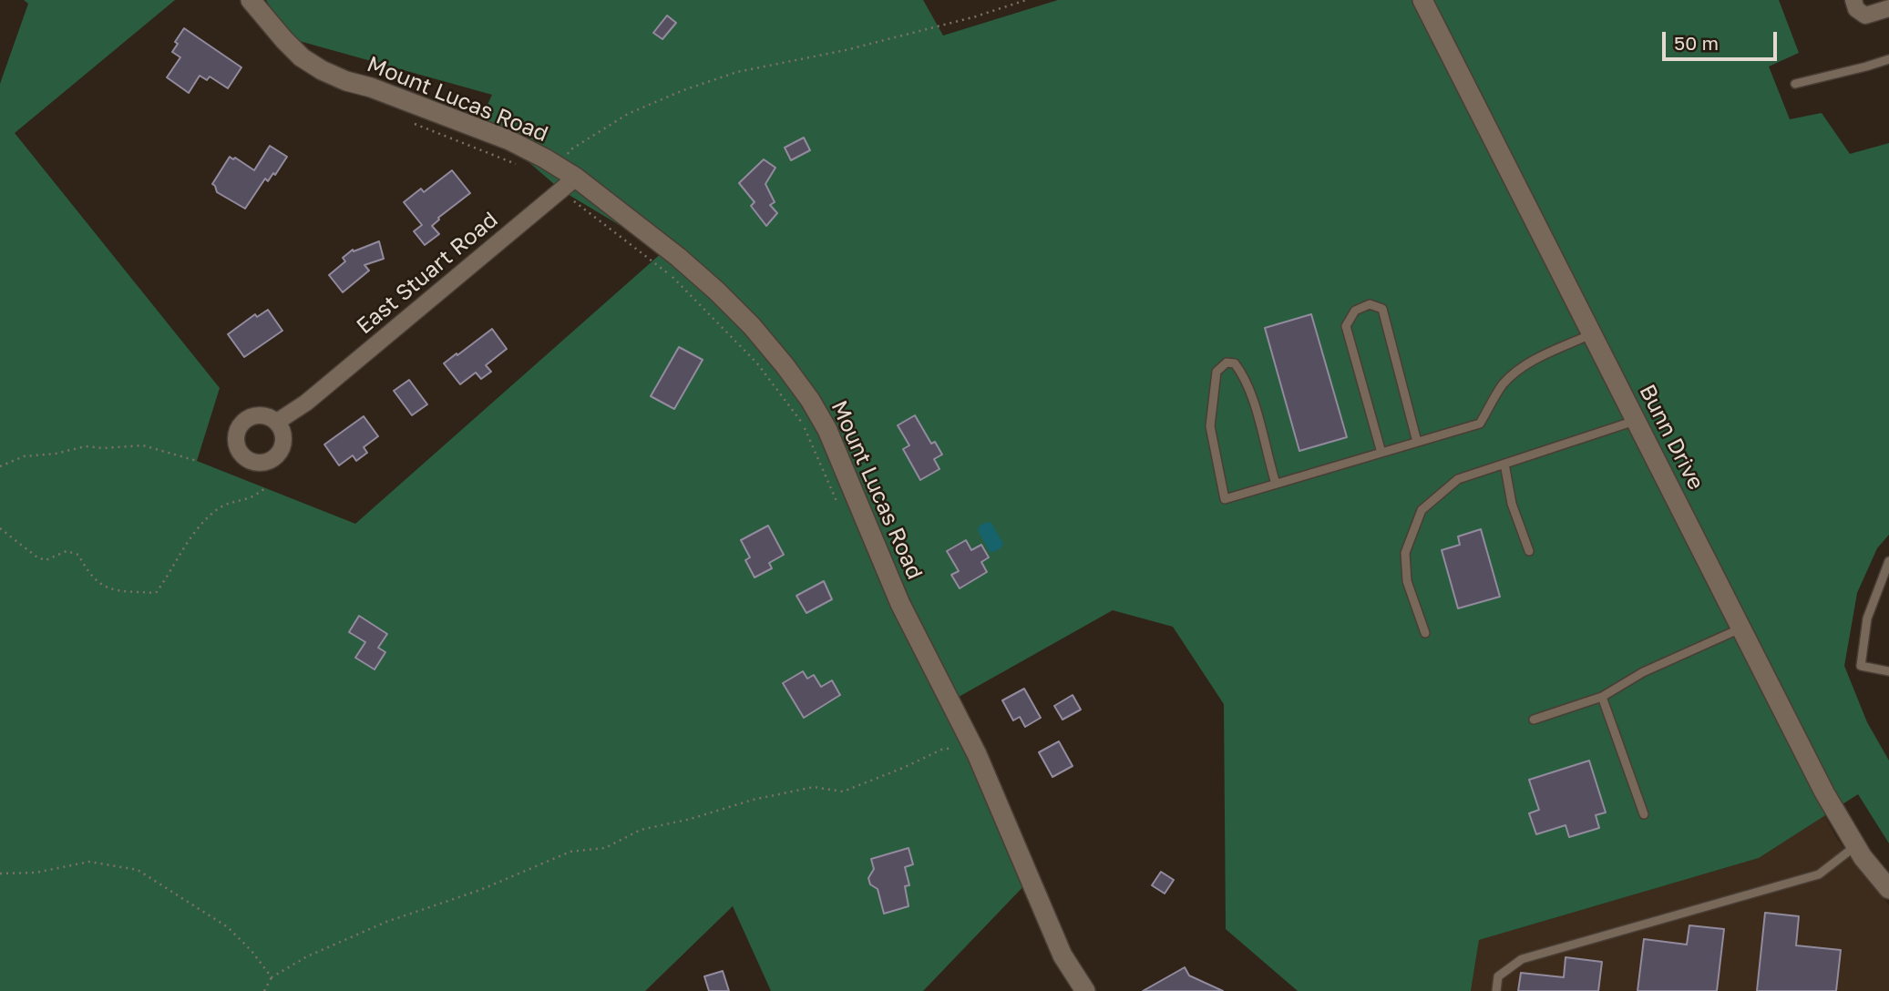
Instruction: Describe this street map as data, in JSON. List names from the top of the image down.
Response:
{
  "streets": {
    "street": ["Mount Lucas Road", "East Stuart Road", "Bunn Drive"]
  },
  "crossings": [
    ["Mount Lucas Road", "East Stuart Road"]
  ],
  "scale_bar": "50 m"
}
